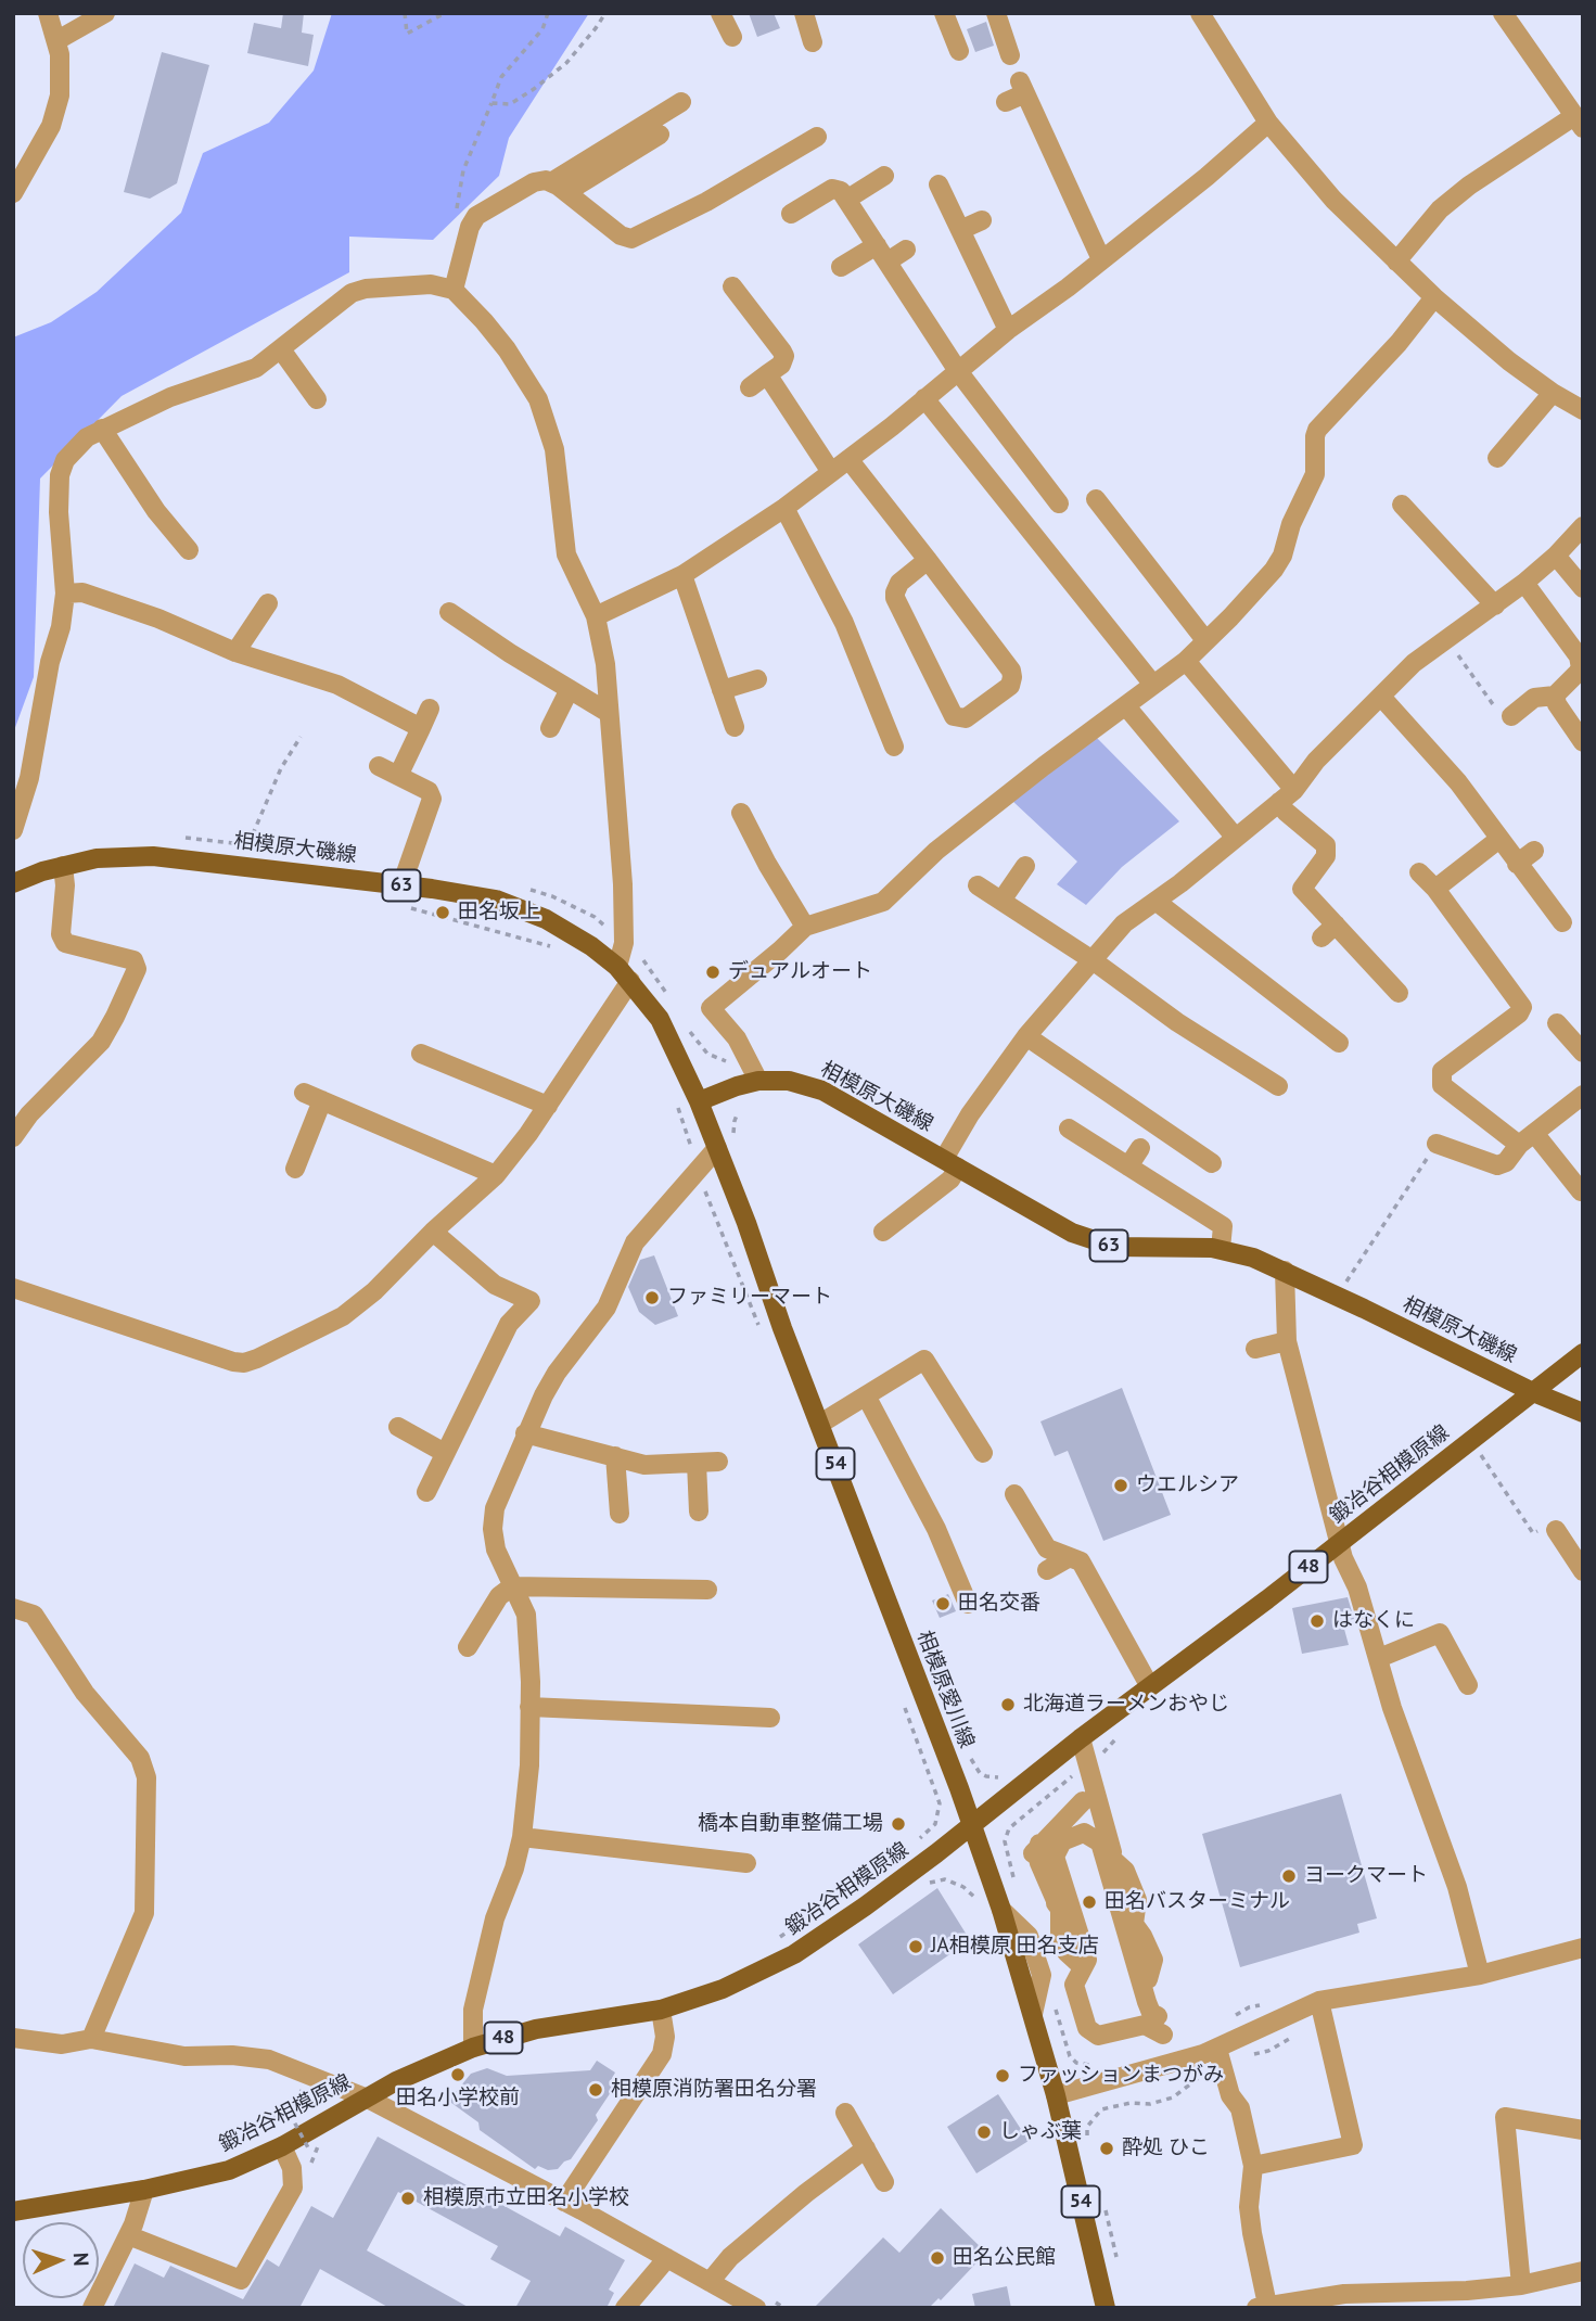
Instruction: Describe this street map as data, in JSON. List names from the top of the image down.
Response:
{
  "streets": {
    "main road": [
      "相模原大磯線",
      "63",
      "54",
      "鍛冶谷相模原線",
      "48",
      "相模原愛川線"
    ]
  },
  "crossings": [
    ["相模原大磯線", "鍛冶谷相模原線"],
    ["相模原大磯線", "相模原愛川線"],
    ["鍛冶谷相模原線", "相模原愛川線"]
  ],
  "places": [
    "田名坂上",
    "デュアルオート",
    "ファミリーマート",
    "ウエルシア",
    "田名交番",
    "はなくに",
    "北海道ラーメンおやじ",
    "橋本自動車整備工場",
    "ヨークマート",
    "田名バスターミナル",
    "JA相模原 田名支店",
    "田名小学校前",
    "ファッションまつがみ",
    "相模原消防署田名分署",
    "しゃぶ葉",
    "酔処 ひこ",
    "相模原市立田名小学校",
    "田名公民館"
  ],
  "north": "right"
}
